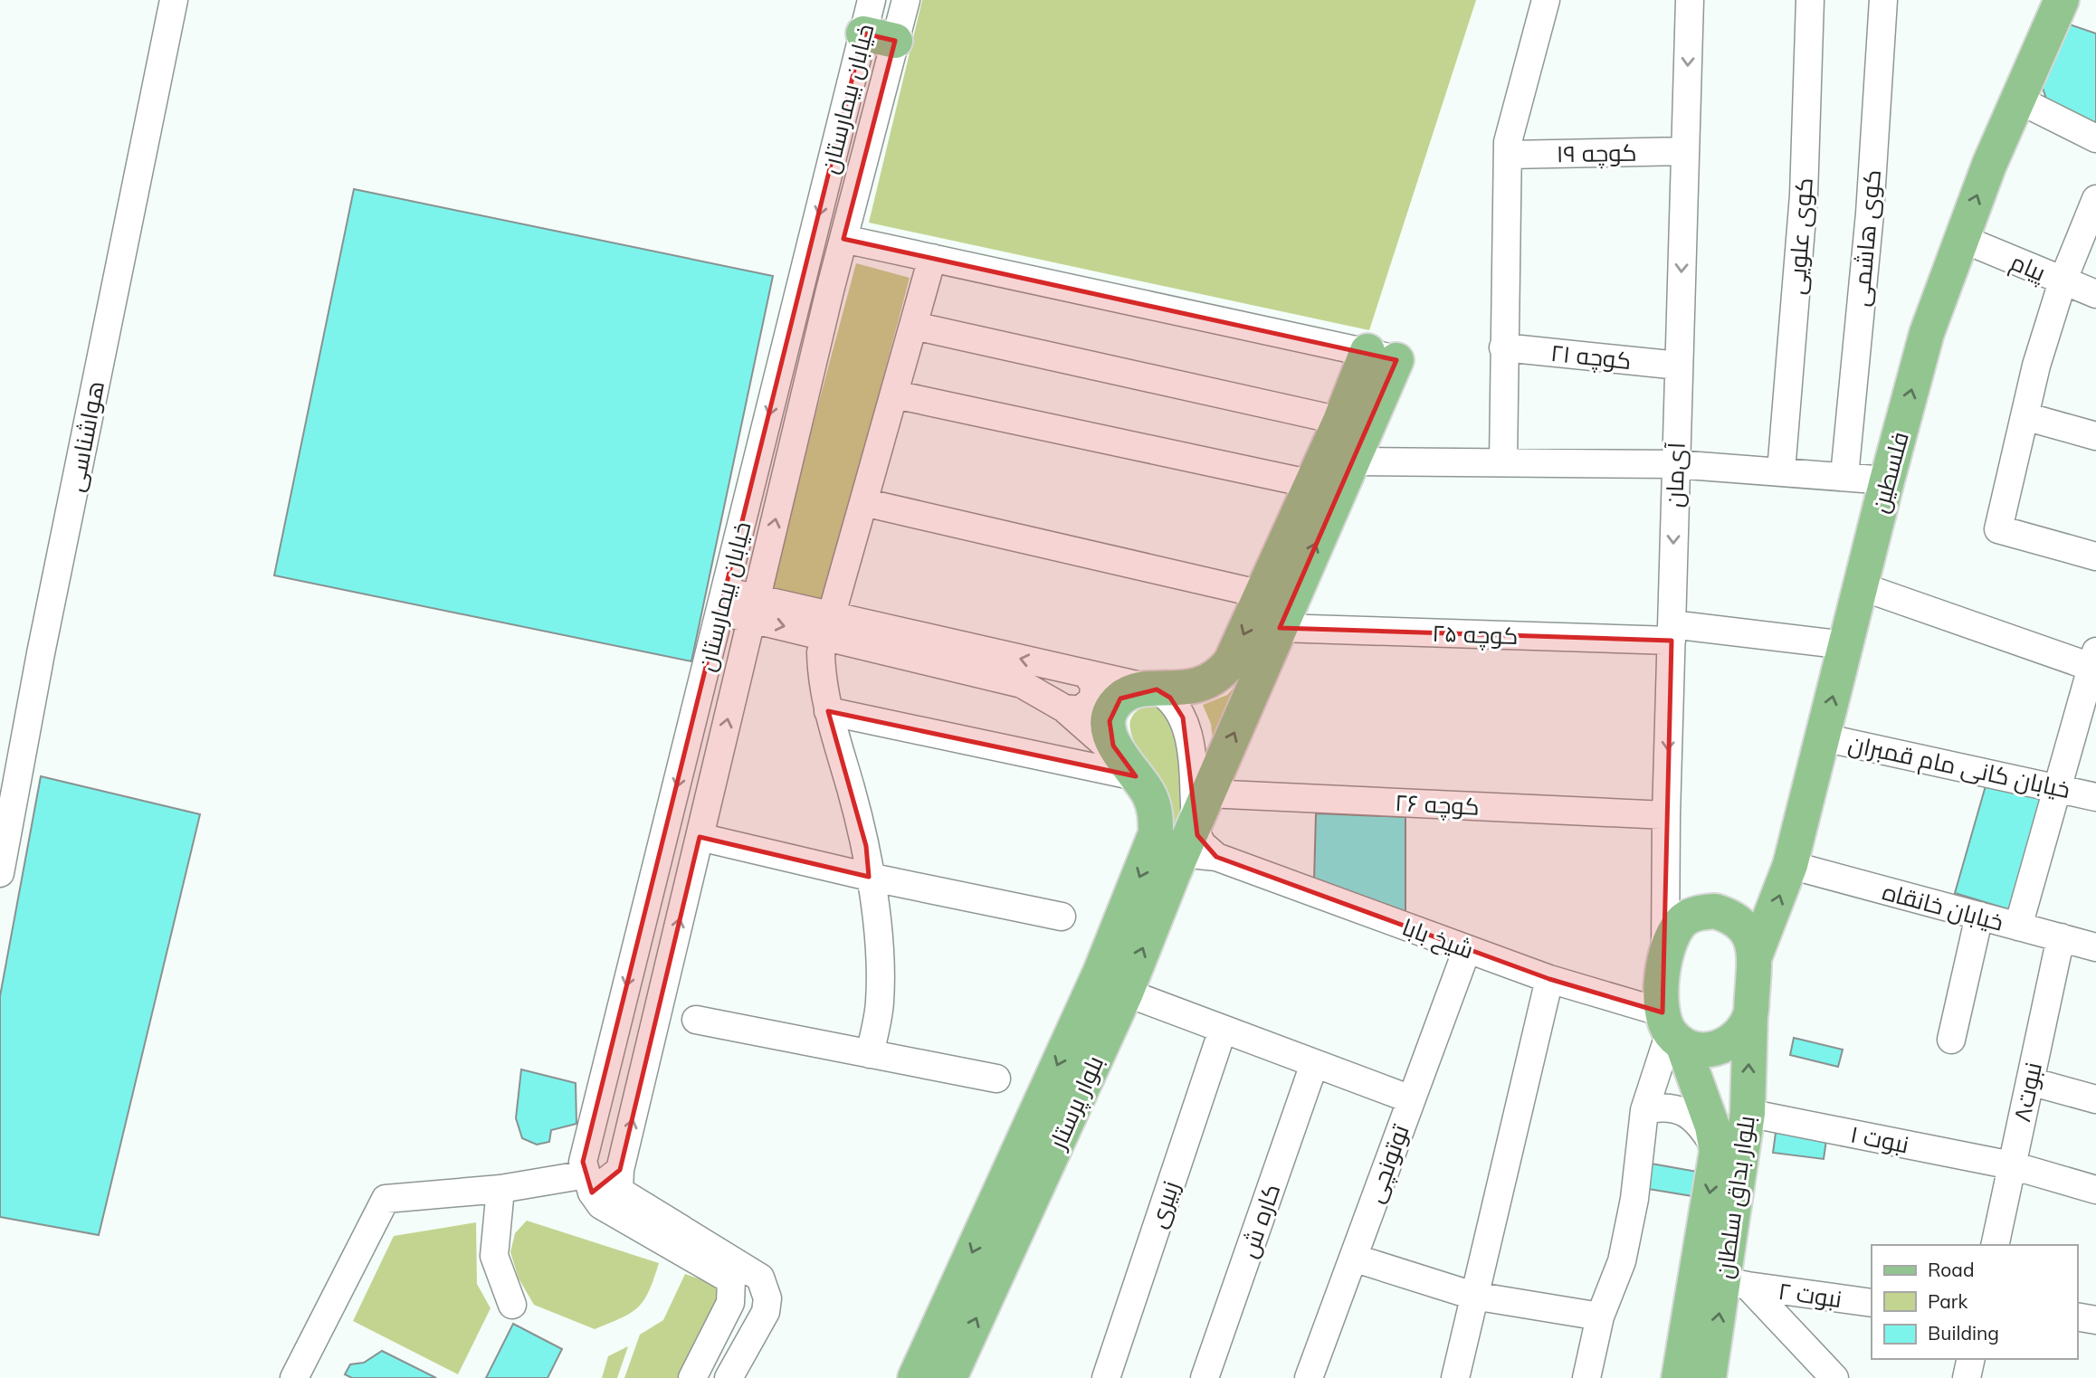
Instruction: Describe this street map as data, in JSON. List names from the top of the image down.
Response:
{
  "streets": {
    "main road": ["فلسطین", "بلوار پرستار", "بلوار بداق سلطان"],
    "street": [
      "خیابان بیمارستان",
      "کوچه ۱۹",
      "کوی علویی",
      "کوی هاشمی",
      "پیام",
      "کوچه ۲۱",
      "هواشناسی",
      "آی‌مان",
      "کوچه ۲۵",
      "خیابان کانی مام قمبران",
      "کوچه ۲۶",
      "خیابان خانقاه",
      "شیخ بابا",
      "نبوت۸",
      "نبوت ۱",
      "توتونچی",
      "زبیری",
      "کاره ش",
      "نبوت ۲"
    ]
  },
  "crossings": [
    ["کوچه ۱۹", "آی‌مان"],
    ["پیام", "فلسطین"],
    ["کوچه ۲۱", "آی‌مان"],
    ["فلسطین", "آی‌مان"],
    ["فلسطین", "کوچه ۲۵"],
    ["فلسطین", "خیابان کانی مام قمبران"],
    ["فلسطین", "خیابان خانقاه"],
    ["فلسطین", "شیخ بابا"],
    ["فلسطین", "بلوار بداق سلطان"],
    ["آی‌مان", "کوچه ۲۵"],
    ["آی‌مان", "کوچه ۲۶"],
    ["آی‌مان", "شیخ بابا"],
    ["آی‌مان", "بلوار بداق سلطان"],
    ["کوچه ۲۵", "بلوار پرستار"],
    ["کوچه ۲۶", "بلوار پرستار"],
    ["خیابان خانقاه", "نبوت۸"],
    ["شیخ بابا", "توتونچی"],
    ["شیخ بابا", "بلوار بداق سلطان"],
    ["نبوت۸", "نبوت ۱"],
    ["نبوت ۱", "بلوار بداق سلطان"],
    ["بلوار بداق سلطان", "نبوت ۲"]
  ],
  "one_way": ["فلسطین"],
  "legend": ["Road", "Park", "Building"]
}
